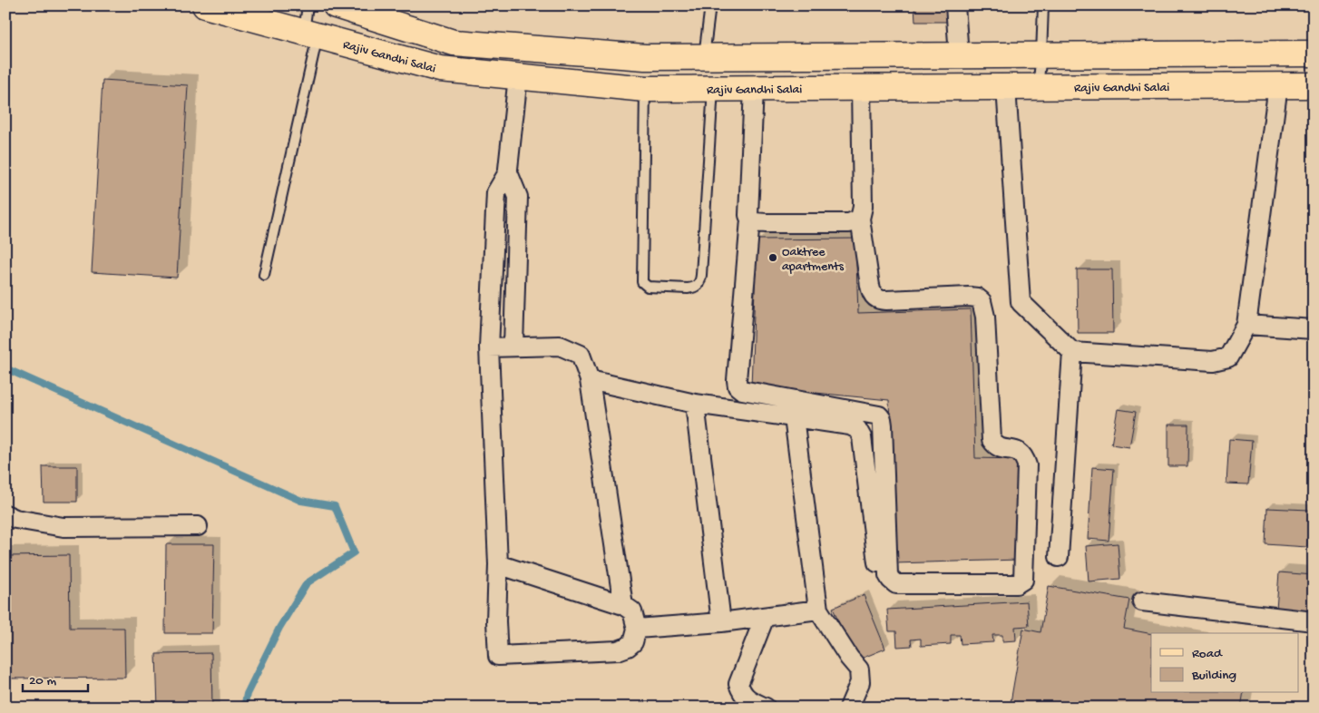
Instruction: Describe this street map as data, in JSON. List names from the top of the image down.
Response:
{
  "streets": {
    "main road": ["Rajiv Gandhi Salai"]
  },
  "places": ["Oaktree apartments"],
  "legend": ["Road", "Building"],
  "scale_bar": "20 m"
}
